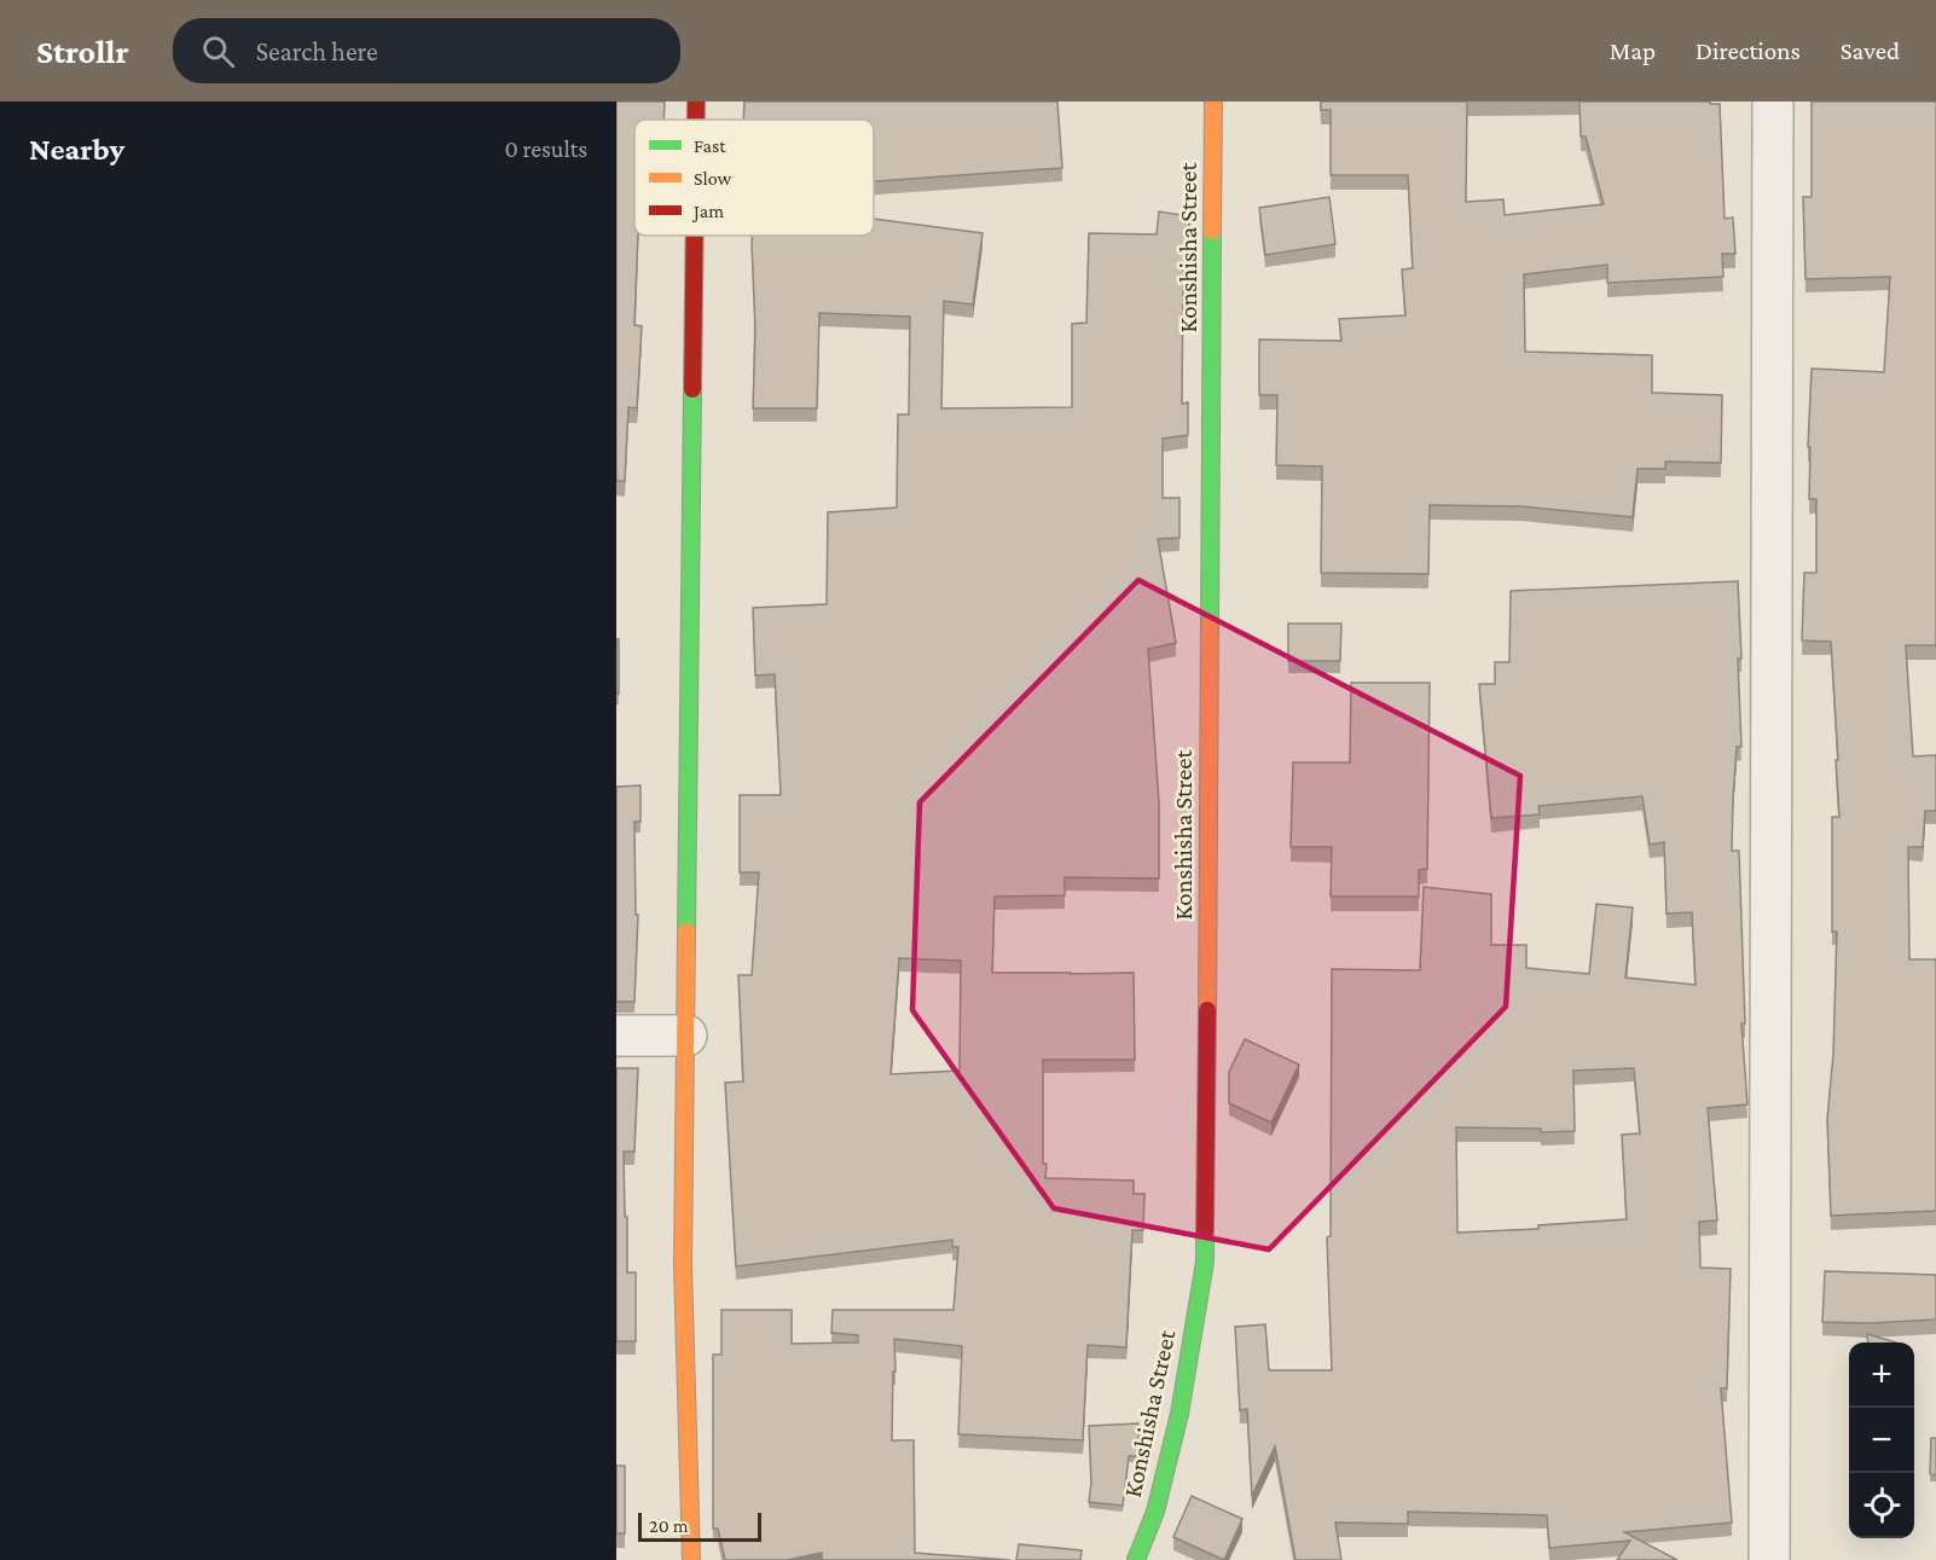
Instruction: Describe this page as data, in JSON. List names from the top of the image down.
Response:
{
  "streets": {
    "street": ["Konshisha Street"]
  },
  "legend": ["Fast", "Slow", "Jam"],
  "scale_bar": "20 m",
  "page": {
    "header": "Strollr",
    "search": "Search here",
    "nav": ["Map", "Directions", "Saved"],
    "heading": ["Nearby", "0 results"],
    "map_buttons": ["+", "−"],
    "scale": "20 m"
  }
}
